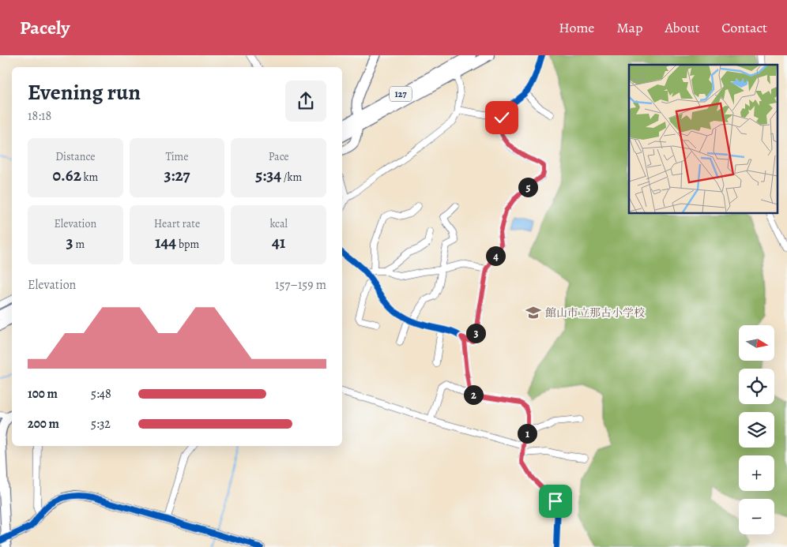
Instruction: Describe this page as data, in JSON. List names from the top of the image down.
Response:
{
  "streets": {
    "highway": ["127"]
  },
  "places": {
    "school or university": ["館山市立那古小学校"]
  },
  "north": "right",
  "page": {
    "header": "Pacely",
    "nav": [
      "Home",
      "Map",
      "About",
      "Contact"
    ],
    "heading": ["Evening run", "18:18"],
    "stats": [
      ["Distance", "0.62 km"],
      ["Time", "3:27"],
      ["Pace", "5:34 /km"],
      ["Elevation", "3 m"],
      ["Heart rate", "144 bpm"],
      ["kcal", "41"]
    ],
    "pins": [
      "5",
      "4",
      "3",
      "2",
      "1"
    ],
    "chart": ["Elevation", "157–159 m"],
    "map_buttons": ["+", "−"],
    "list": [
      {
        "name": "100 m",
        "note": "5:48"
      },
      {
        "name": "200 m",
        "note": "5:32"
      }
    ]
  }
}
